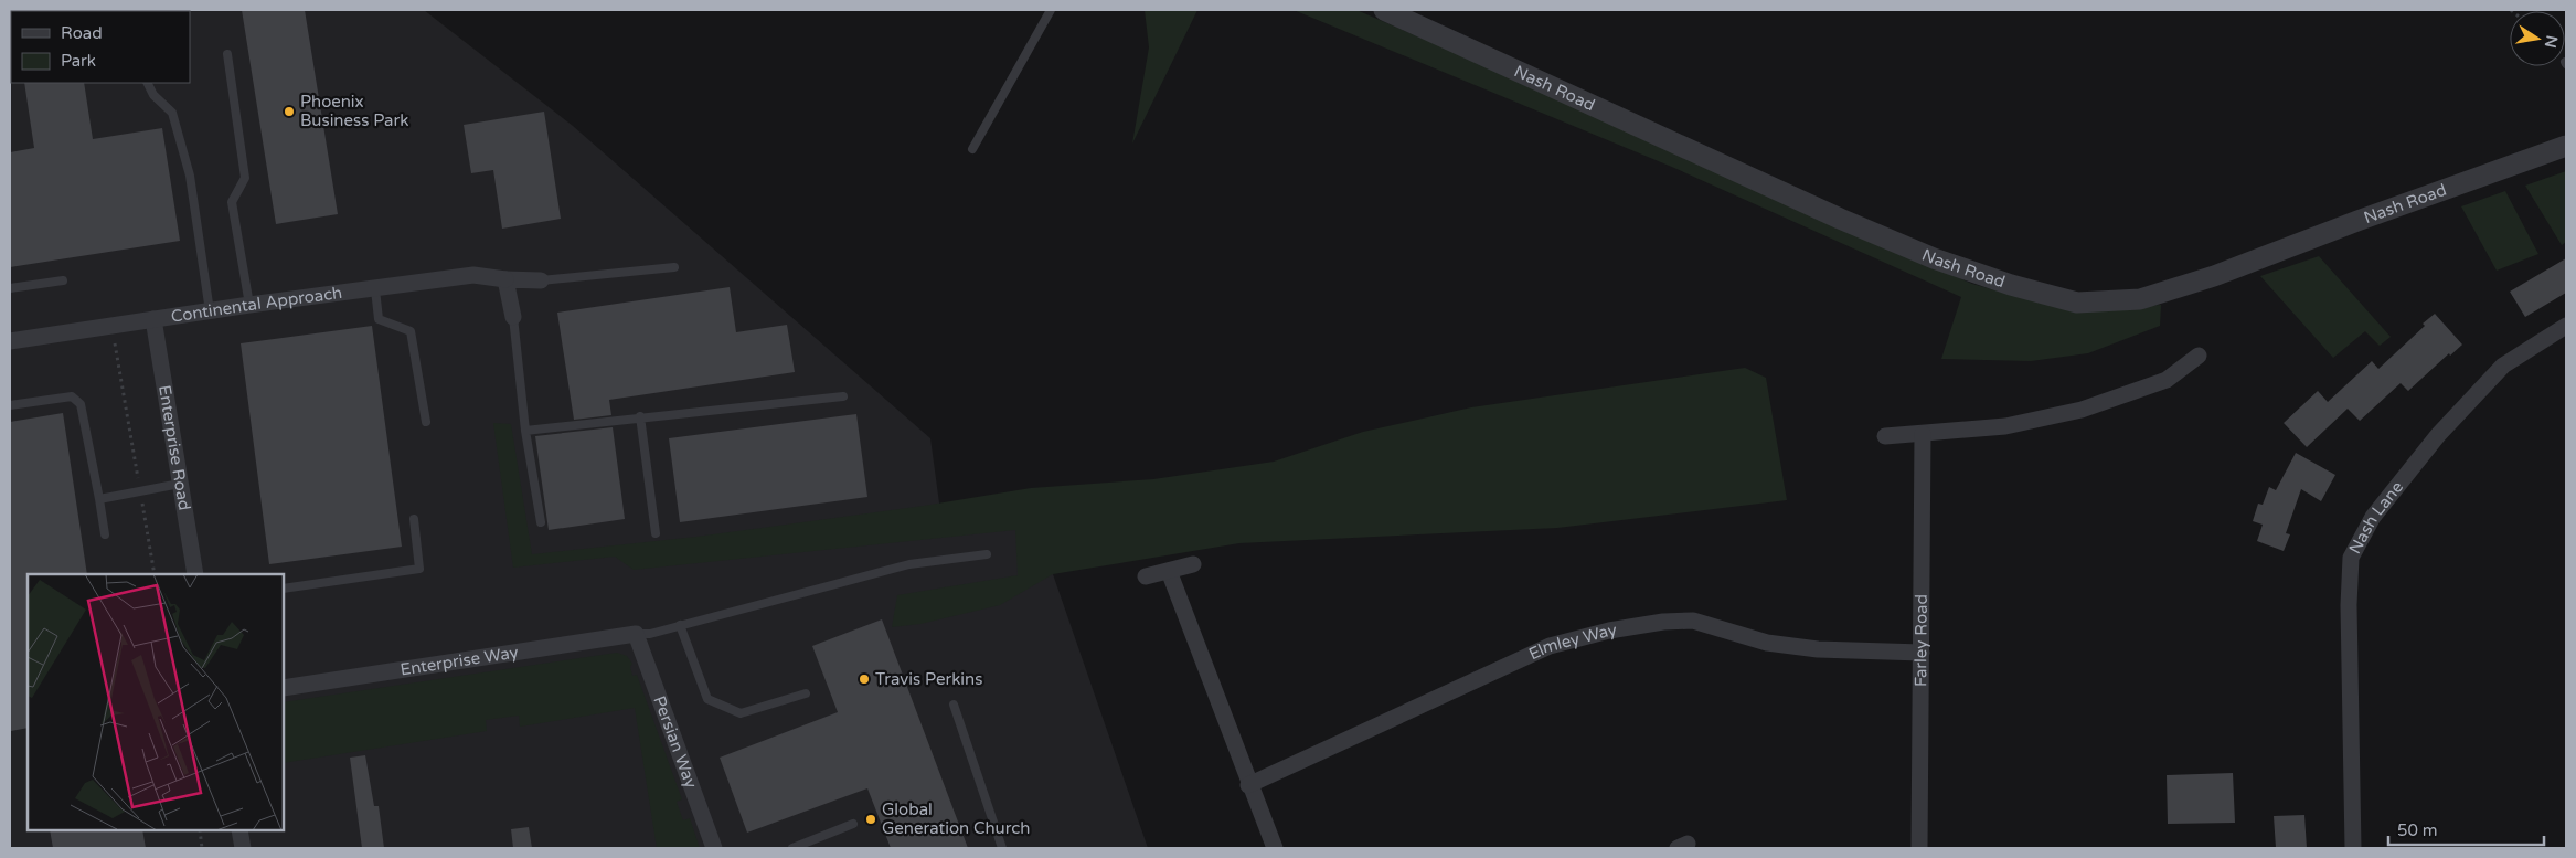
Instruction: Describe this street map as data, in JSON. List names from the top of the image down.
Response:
{
  "streets": {
    "street": [
      "Nash Road",
      "Continental Approach",
      "Enterprise Road",
      "Nash Lane",
      "Farley Road",
      "Elmley Way",
      "Enterprise Way",
      "Persian Way"
    ]
  },
  "crossings": [
    ["Continental Approach", "Enterprise Road"],
    ["Farley Road", "Elmley Way"],
    ["Enterprise Way", "Persian Way"]
  ],
  "places": ["Phoenix Business Park", "Travis Perkins", "Global Generation Church"],
  "legend": ["Road", "Park"],
  "scale_bar": "50 m",
  "north": "right"
}
